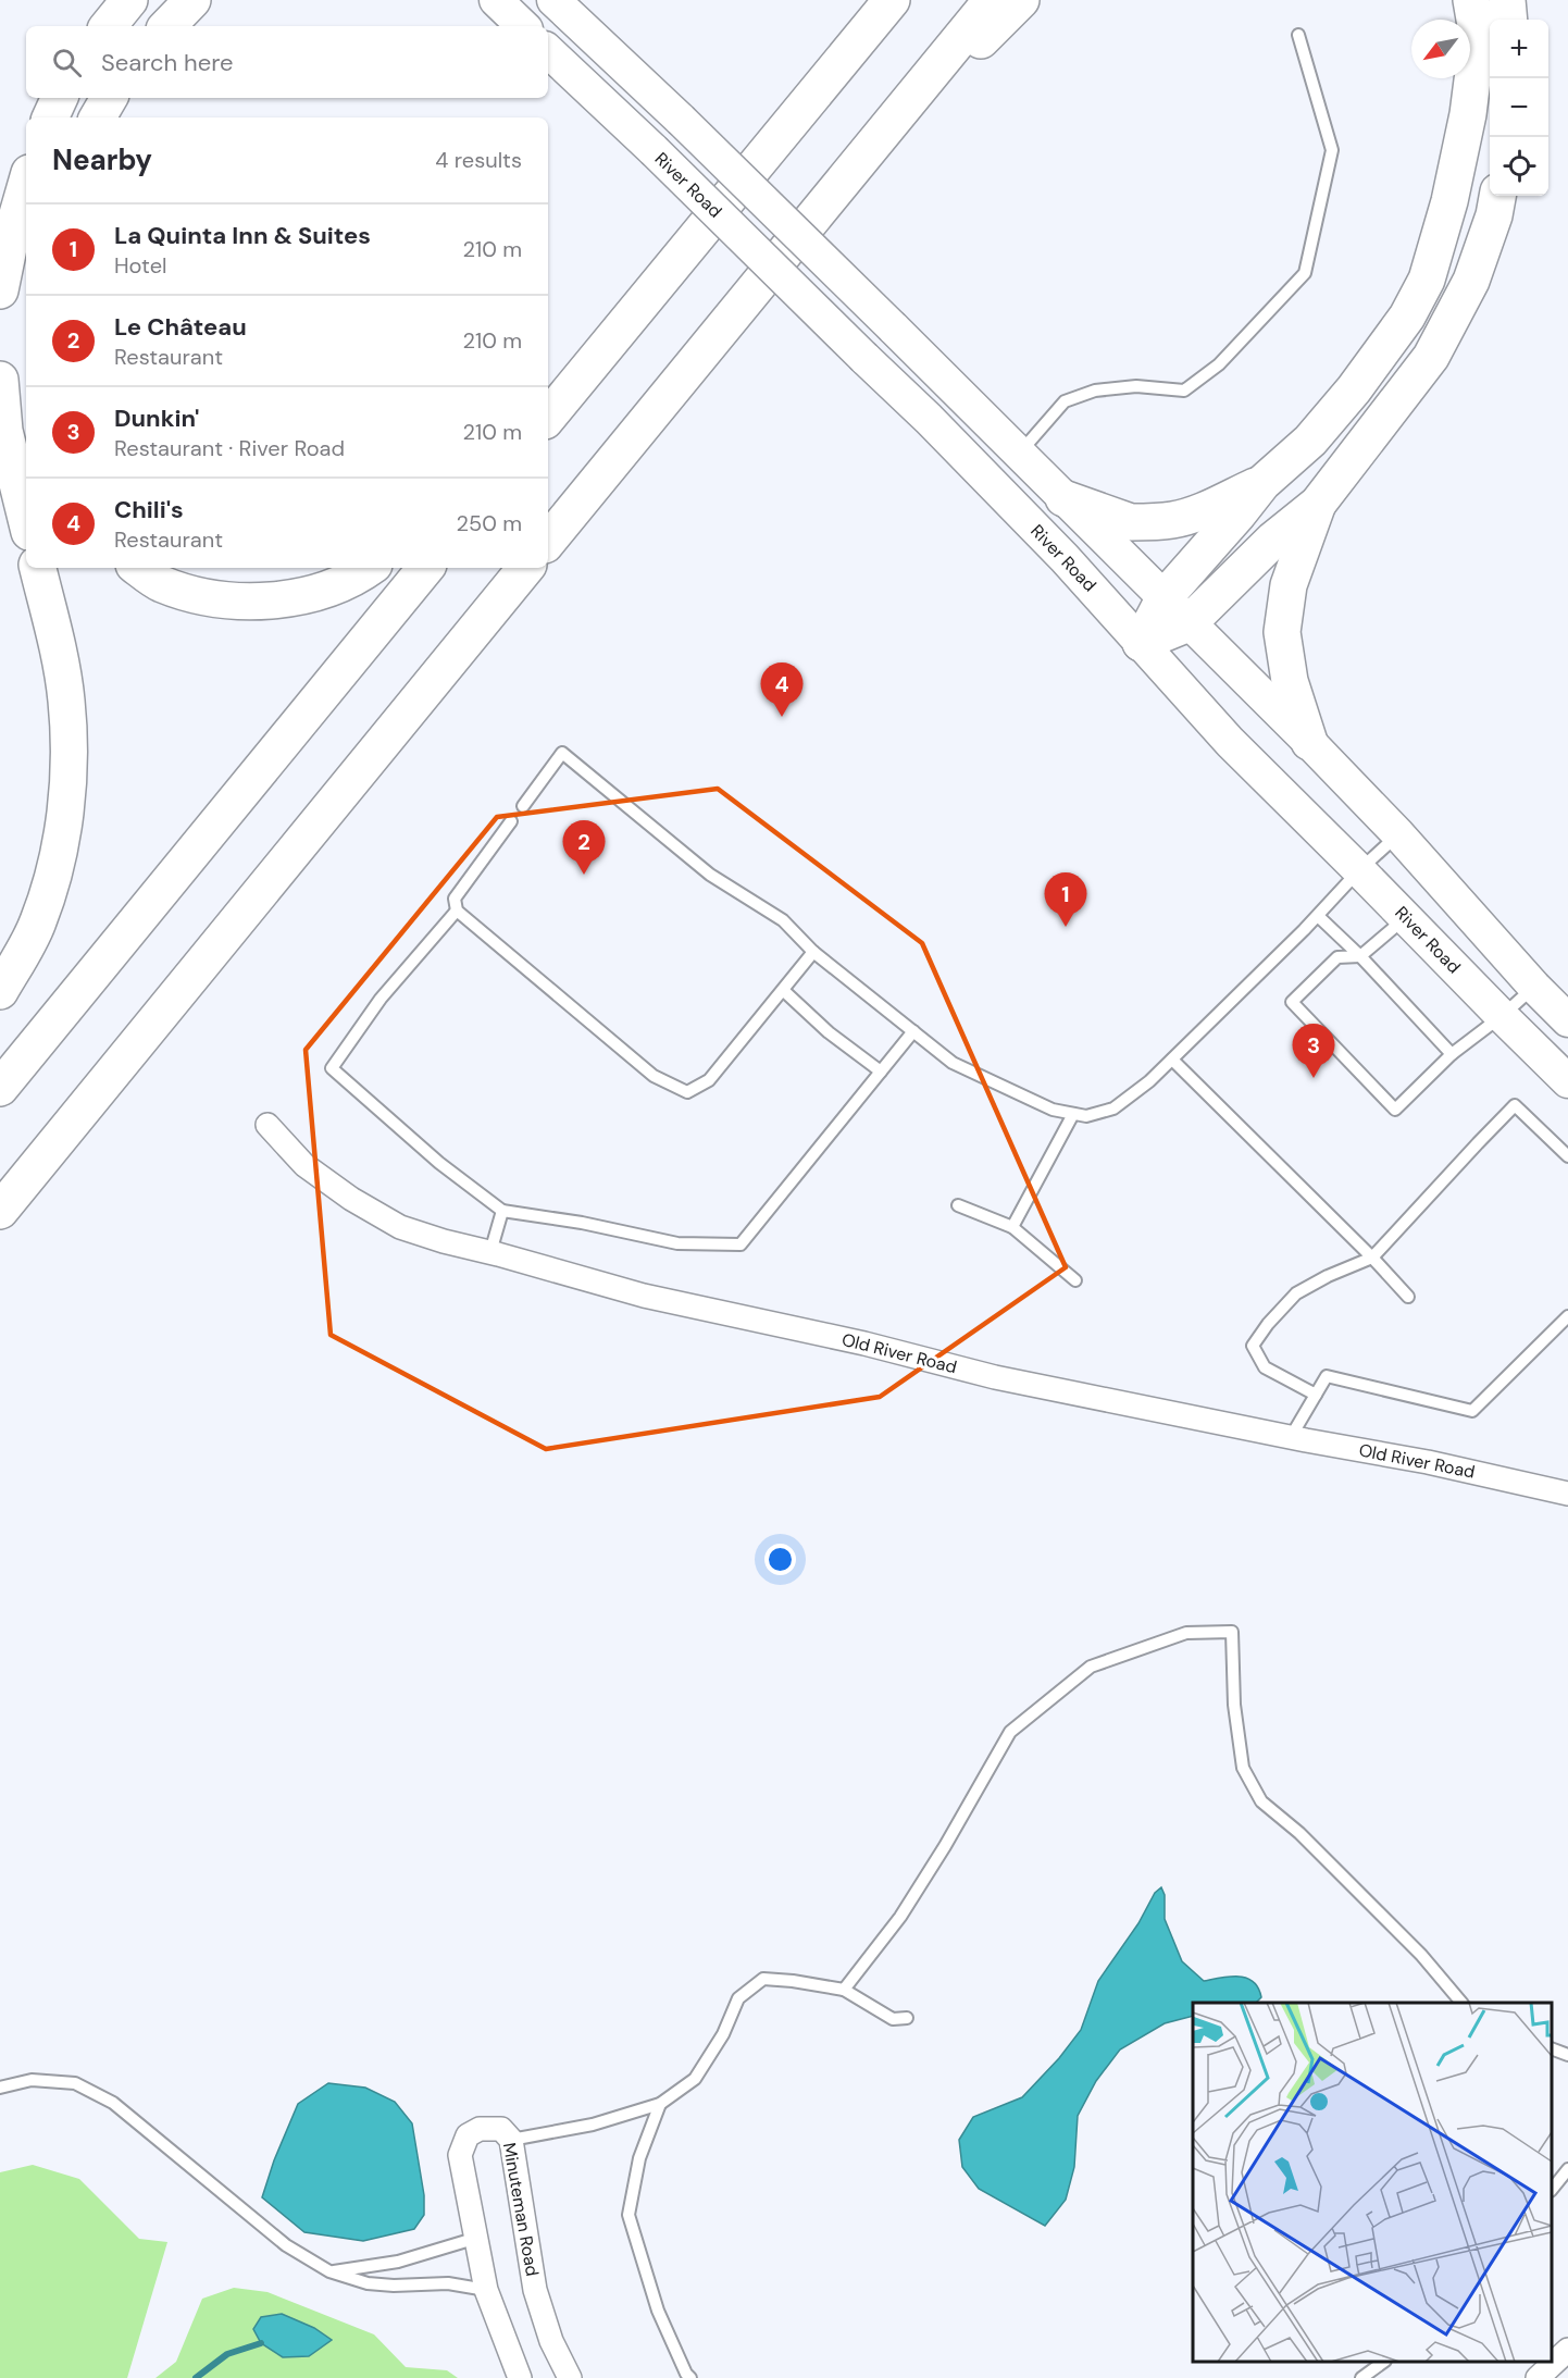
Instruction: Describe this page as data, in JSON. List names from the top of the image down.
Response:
{
  "streets": {
    "main road": ["River Road"],
    "street": ["Old River Road", "Minuteman Road"]
  },
  "north": "bottom left",
  "page": {
    "map_buttons": ["+", "−"],
    "search": "Search here",
    "heading": ["Nearby", "4 results"],
    "list": [
      {
        "mark": "1",
        "name": "La Quinta Inn & Suites",
        "note": "Hotel",
        "value": "210 m"
      },
      {
        "mark": "2",
        "name": "Le Château",
        "note": "Restaurant",
        "value": "210 m"
      },
      {
        "mark": "3",
        "name": "Dunkin'",
        "note": "Restaurant · River Road",
        "value": "210 m"
      },
      {
        "mark": "4",
        "name": "Chili's",
        "note": "Restaurant",
        "value": "250 m"
      }
    ],
    "pins": [
      "4",
      "2",
      "1",
      "3"
    ]
  }
}
